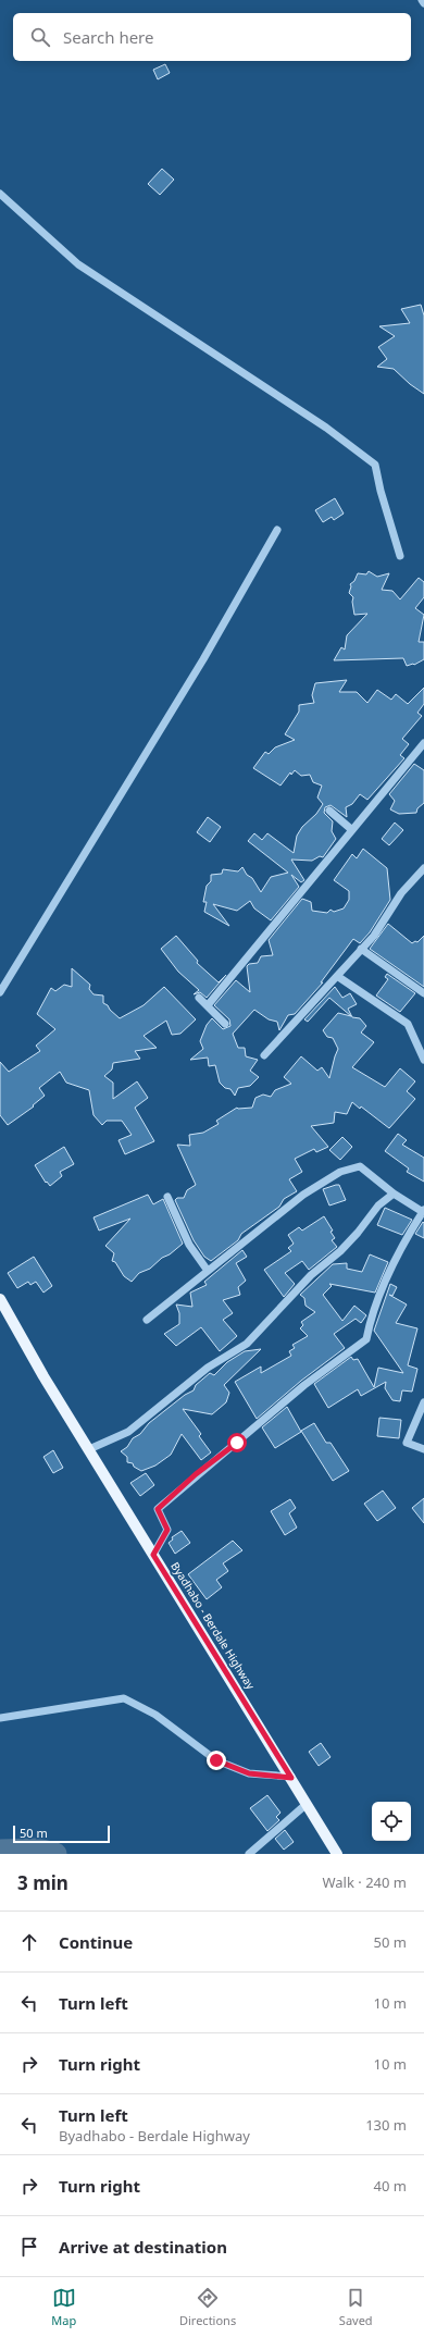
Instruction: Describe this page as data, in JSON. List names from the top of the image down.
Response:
{
  "streets": {
    "main road": ["Byadhabo - Berdale Highway"]
  },
  "scale_bar": "50 m",
  "page": {
    "search": "Search here",
    "scale": "50 m",
    "heading": ["3 min", "Walk · 240 m"],
    "list": [
      ["Continue", "50 m"],
      ["Turn left", "10 m"],
      ["Turn right", "10 m"],
      ["Turn left", "Byadhabo - Berdale Highway", "130 m"],
      ["Turn right", "40 m"],
      "Arrive at destination"
    ],
    "nav": ["Map", "Directions", "Saved"]
  }
}
